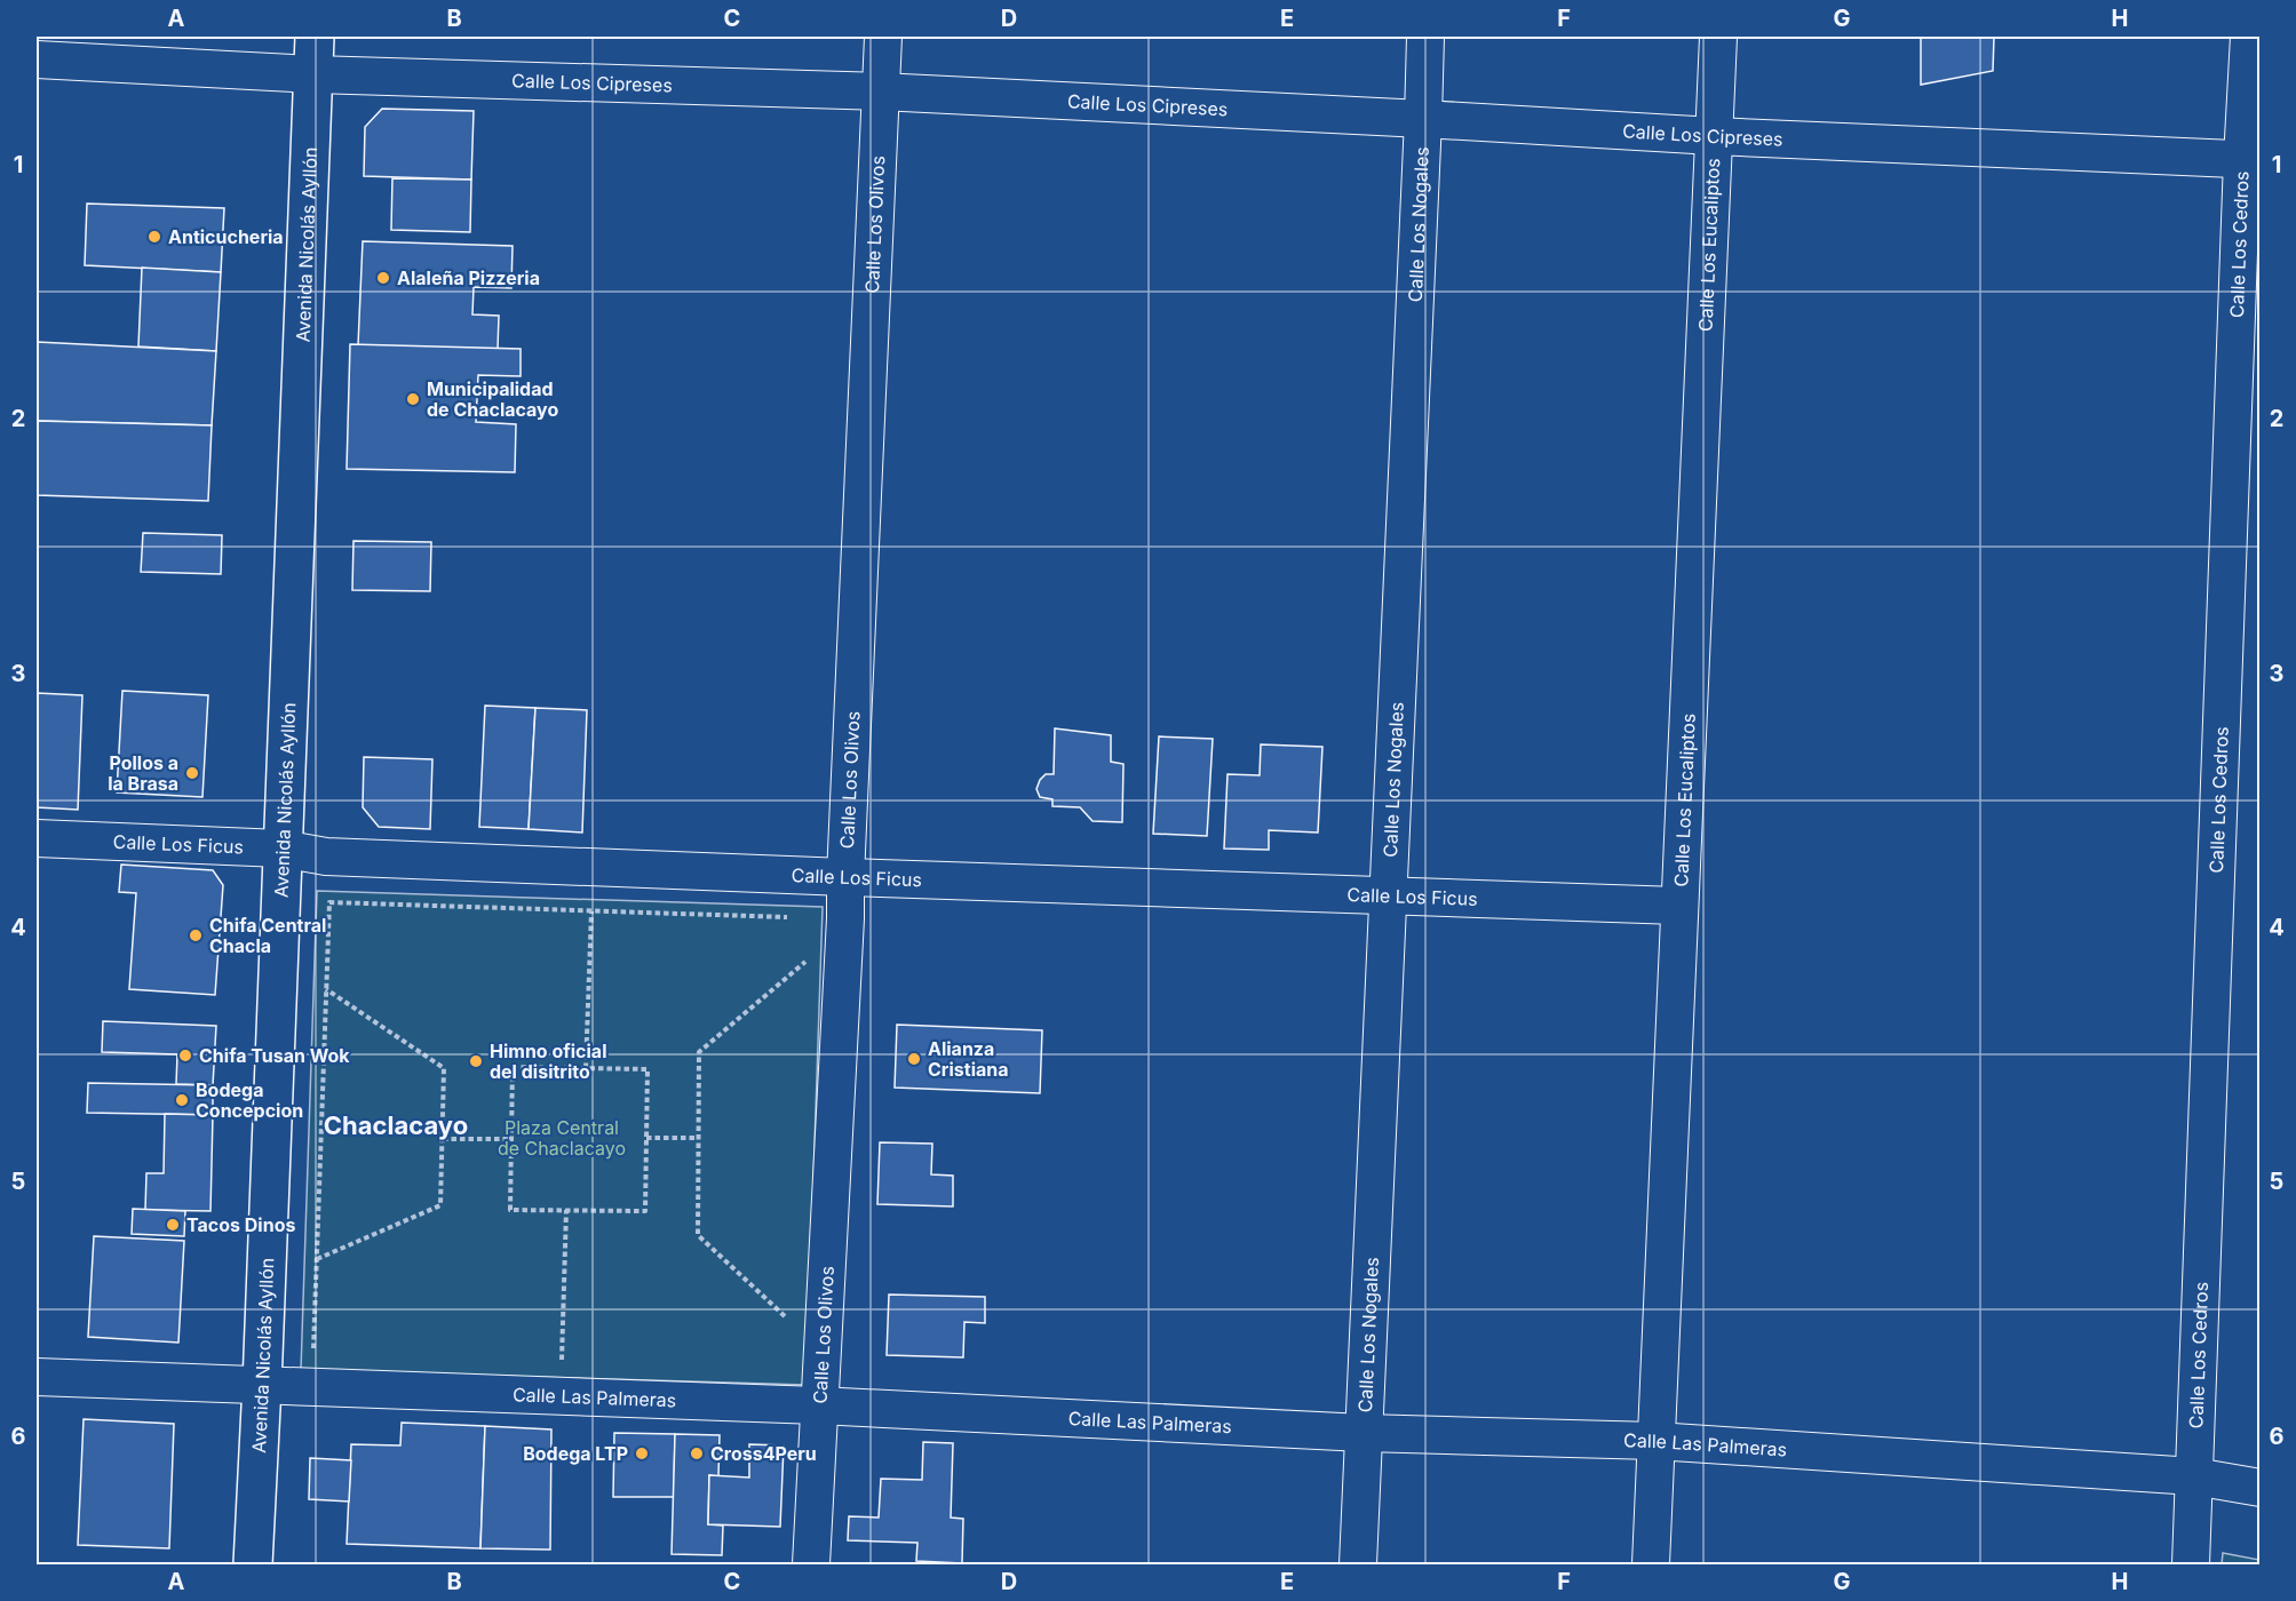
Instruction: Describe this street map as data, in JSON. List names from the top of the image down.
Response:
{
  "streets": {
    "highway": ["Avenida Nicolás Ayllón"],
    "street": [
      "Calle Los Cipreses",
      "Calle Los Olivos",
      "Calle Los Nogales",
      "Calle Los Eucaliptos",
      "Calle Los Cedros",
      "Calle Los Ficus",
      "Calle Las Palmeras"
    ]
  },
  "crossings": [
    ["Calle Los Cipreses", "Calle Los Olivos"],
    ["Calle Los Cipreses", "Calle Los Nogales"],
    ["Calle Los Cipreses", "Avenida Nicolás Ayllón"],
    ["Calle Los Cipreses", "Calle Los Eucaliptos"],
    ["Calle Los Cipreses", "Calle Los Cedros"],
    ["Calle Los Olivos", "Calle Los Ficus"],
    ["Calle Los Olivos", "Calle Las Palmeras"],
    ["Calle Los Nogales", "Calle Los Ficus"],
    ["Calle Los Nogales", "Calle Las Palmeras"],
    ["Avenida Nicolás Ayllón", "Calle Los Ficus"],
    ["Avenida Nicolás Ayllón", "Calle Las Palmeras"],
    ["Calle Los Eucaliptos", "Calle Los Ficus"],
    ["Calle Los Eucaliptos", "Calle Las Palmeras"],
    ["Calle Los Cedros", "Calle Las Palmeras"]
  ],
  "districts": ["Chaclacayo"],
  "parks": ["Plaza Central de Chaclacayo"],
  "places": [
    "Anticucheria",
    "Alaleña Pizzeria",
    "Municipalidad de Chaclacayo",
    "Pollos a la Brasa",
    "Chifa Central Chacla",
    "Chifa Tusan Wok",
    "Alianza Cristiana",
    "Himno oficial del disitrito",
    "Bodega Concepcion",
    "Tacos Dinos",
    "Bodega LTP",
    "Cross4Peru"
  ],
  "grid": {
    "columns": [
      "A",
      "B",
      "C",
      "D",
      "E",
      "F",
      "G",
      "H"
    ],
    "rows": [
      "1",
      "2",
      "3",
      "4",
      "5",
      "6"
    ]
  }
}
